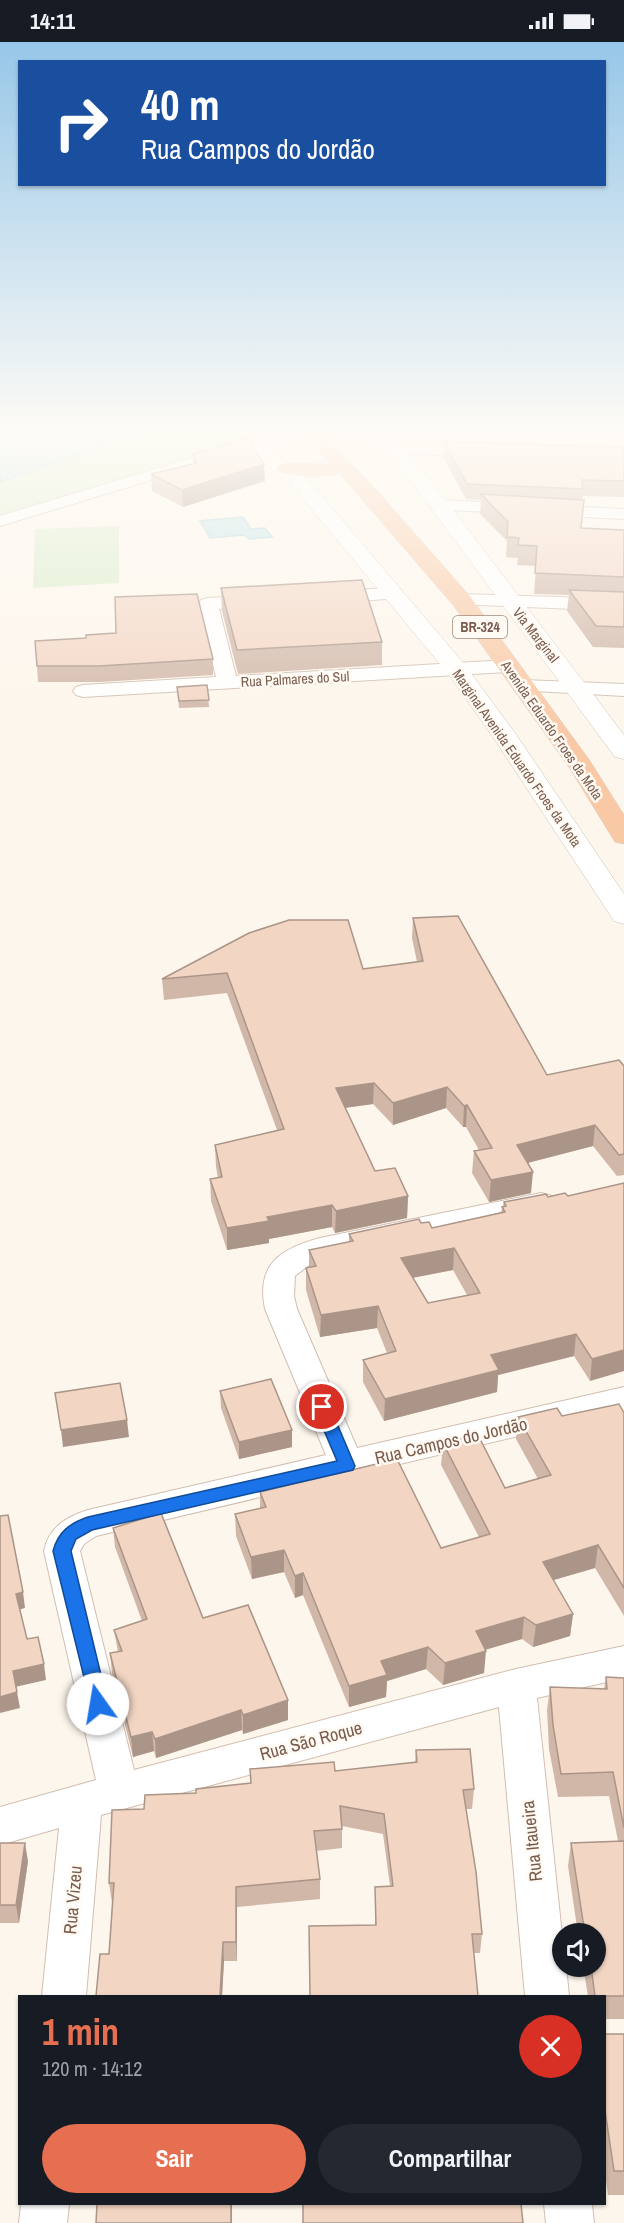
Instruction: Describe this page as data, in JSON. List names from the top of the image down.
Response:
{
  "streets": {
    "highway": ["BR-324", "Avenida Eduardo Froes da Mota"],
    "street": [
      "Via Marginal",
      "Rua Palmares do Sul",
      "Marginal Avenida Eduardo Froes da Mota",
      "Rua Campos do Jordão",
      "Rua São Roque",
      "Rua Itaueira",
      "Rua Vizeu"
    ]
  },
  "crossings": [
    ["Rua Palmares do Sul", "Avenida Eduardo Froes da Mota"],
    ["Rua Palmares do Sul", "Marginal Avenida Eduardo Froes da Mota"],
    ["Rua Campos do Jordão", "Rua Vizeu"],
    ["Rua São Roque", "Rua Itaueira"],
    ["Rua São Roque", "Rua Vizeu"]
  ],
  "page": {
    "status": "14:11",
    "turn": ["40 m", "Rua Campos do Jordão"],
    "heading": ["1 min", "120 m · 14:12"],
    "buttons": ["Sair", "Compartilhar"]
  }
}
